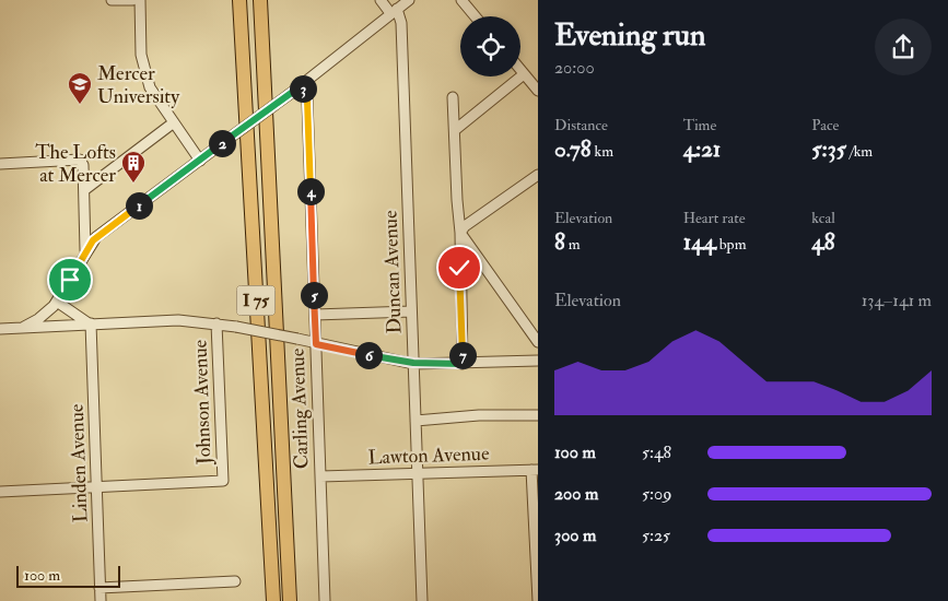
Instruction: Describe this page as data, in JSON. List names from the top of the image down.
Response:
{
  "streets": {
    "highway": ["I 75"],
    "street": [
      "Duncan Avenue",
      "Johnson Avenue",
      "Carling Avenue",
      "Lawton Avenue",
      "Linden Avenue"
    ]
  },
  "crossings": [
    ["Duncan Avenue", "Lawton Avenue"],
    ["Johnson Avenue", "Linden Avenue"],
    ["Carling Avenue", "Lawton Avenue"]
  ],
  "places": {
    "school or university": ["Mercer University"],
    "building": ["The Lofts at Mercer"]
  },
  "scale_bar": "100 m",
  "page": {
    "heading": ["Evening run", "20:00"],
    "pins": [
      "3",
      "2",
      "4",
      "1",
      "5",
      "6",
      "7"
    ],
    "stats": [
      ["Distance", "0.78 km"],
      ["Time", "4:21"],
      ["Pace", "5:35 /km"],
      ["Elevation", "8 m"],
      ["Heart rate", "144 bpm"],
      ["kcal", "48"]
    ],
    "chart": ["Elevation", "134–141 m"],
    "list": [
      {
        "name": "100 m",
        "note": "5:48"
      },
      {
        "name": "200 m",
        "note": "5:09"
      },
      {
        "name": "300 m",
        "note": "5:25"
      }
    ],
    "scale": "100 m"
  }
}
